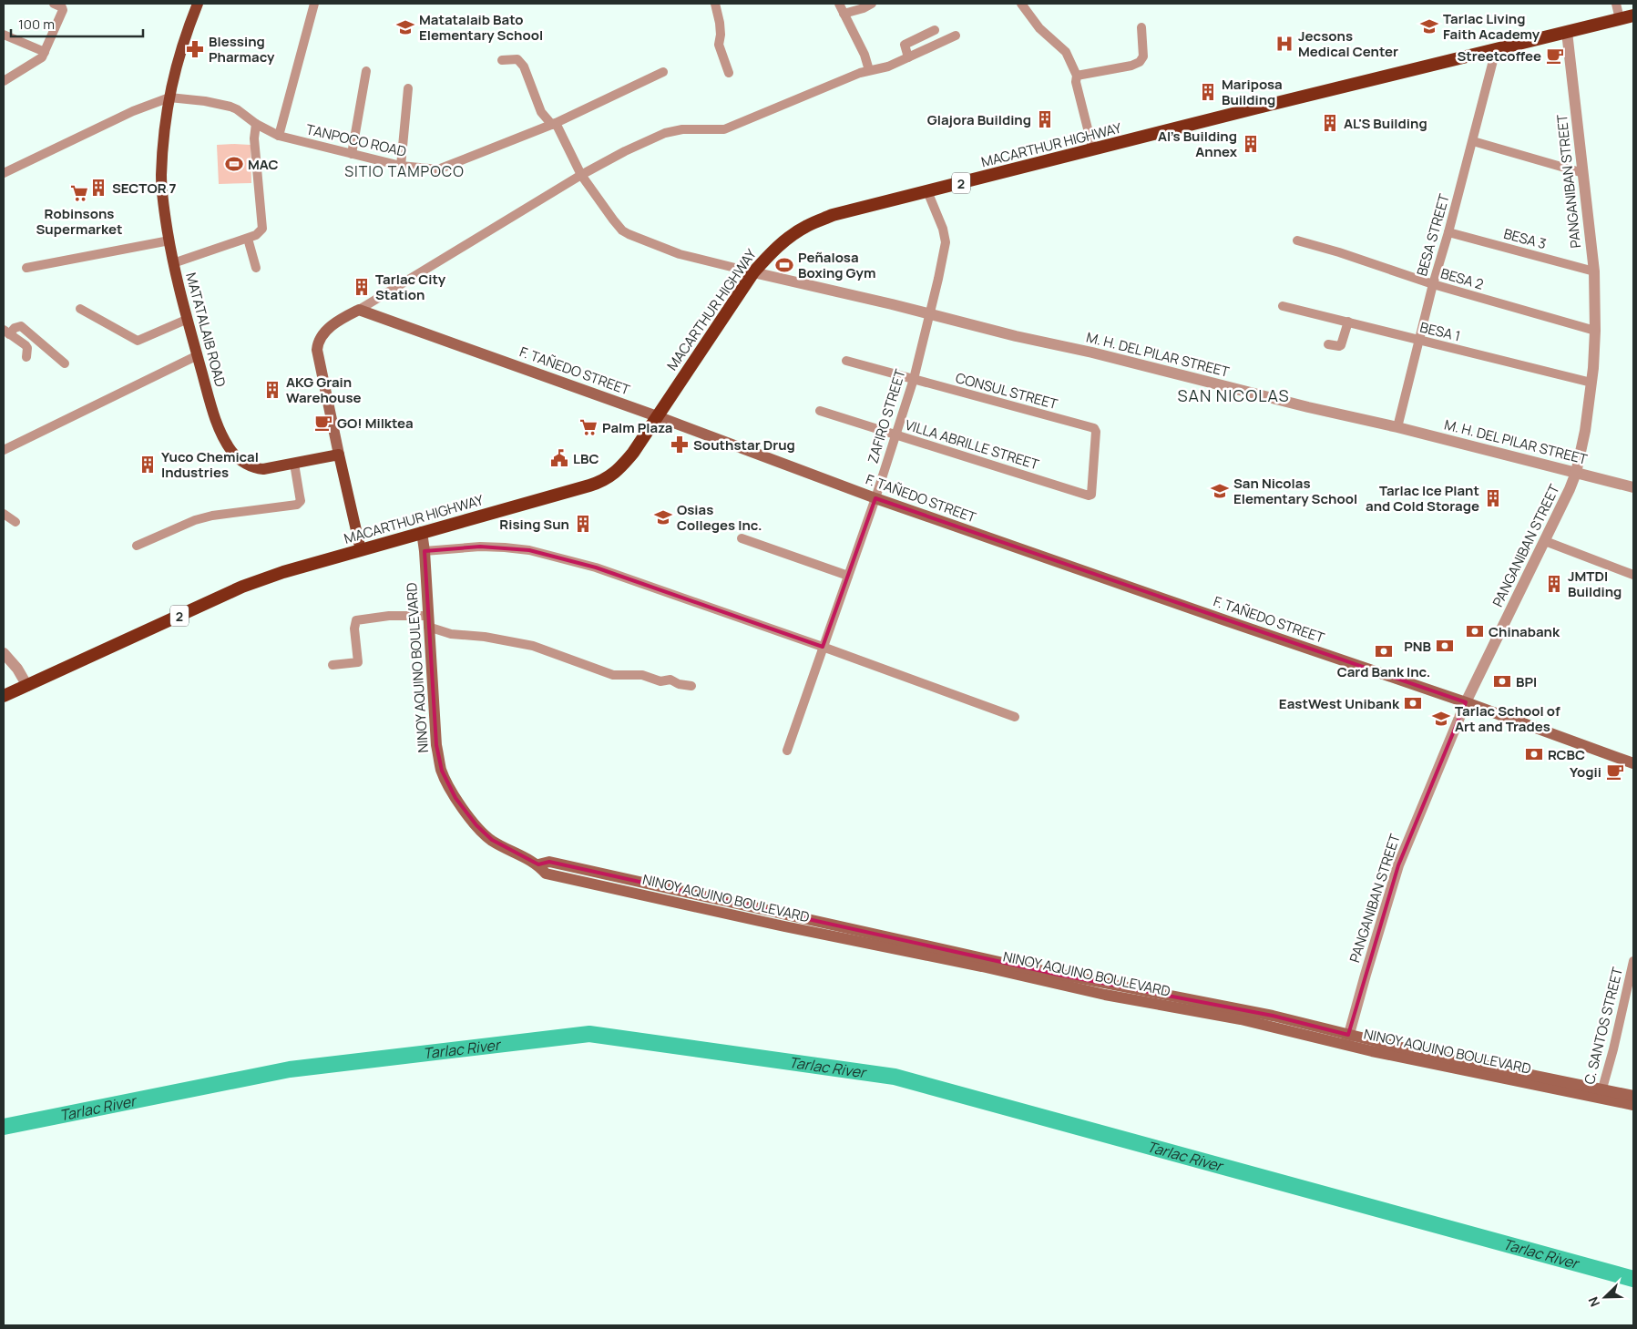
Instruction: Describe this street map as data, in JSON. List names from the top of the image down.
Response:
{
  "streets": {
    "highway": ["MACARTHUR HIGHWAY", "2"],
    "main road": ["MATATALAIB ROAD", "F. TAÑEDO STREET", "NINOY AQUINO BOULEVARD"],
    "street": [
      "TANPOCO ROAD",
      "PANGANIBAN STREET",
      "BESA STREET",
      "BESA 3",
      "BESA 2",
      "BESA 1",
      "M. H. DEL PILAR STREET",
      "CONSUL STREET",
      "ZAFIRO STREET",
      "VILLA ABRILLE STREET",
      "C. SANTOS STREET"
    ]
  },
  "crossings": [
    ["TANPOCO ROAD", "MATATALAIB ROAD"],
    ["MACARTHUR HIGHWAY", "PANGANIBAN STREET"],
    ["MACARTHUR HIGHWAY", "BESA STREET"],
    ["MACARTHUR HIGHWAY", "M. H. DEL PILAR STREET"],
    ["MACARTHUR HIGHWAY", "F. TAÑEDO STREET"],
    ["MACARTHUR HIGHWAY", "ZAFIRO STREET"],
    ["MACARTHUR HIGHWAY", "NINOY AQUINO BOULEVARD"],
    ["PANGANIBAN STREET", "BESA 3"],
    ["PANGANIBAN STREET", "BESA 2"],
    ["PANGANIBAN STREET", "BESA 1"],
    ["PANGANIBAN STREET", "M. H. DEL PILAR STREET"],
    ["PANGANIBAN STREET", "F. TAÑEDO STREET"],
    ["PANGANIBAN STREET", "NINOY AQUINO BOULEVARD"],
    ["BESA STREET", "BESA 3"],
    ["BESA STREET", "BESA 2"],
    ["BESA STREET", "BESA 1"],
    ["BESA STREET", "M. H. DEL PILAR STREET"],
    ["M. H. DEL PILAR STREET", "ZAFIRO STREET"],
    ["F. TAÑEDO STREET", "ZAFIRO STREET"],
    ["CONSUL STREET", "ZAFIRO STREET"],
    ["CONSUL STREET", "VILLA ABRILLE STREET"],
    ["ZAFIRO STREET", "VILLA ABRILLE STREET"],
    ["NINOY AQUINO BOULEVARD", "C. SANTOS STREET"]
  ],
  "districts": ["SITIO TAMPOCO", "SAN NICOLAS"],
  "water": ["Tarlac River"],
  "places": {
    "school or university": [
      "Tarlac Living Faith Academy",
      "Matatalaib Bato Elementary School",
      "San Nicolas Elementary School",
      "Osias Colleges Inc.",
      "Tarlac School of Art and Trades"
    ],
    "hospital": ["Jecsons Medical Center"],
    "pharmacy": ["Blessing Pharmacy", "Southstar Drug"],
    "cafe": ["Streetcoffee", "GO! Milktea", "Yogii"],
    "building": [
      "Mariposa Building",
      "Glajora Building",
      "AL'S Building",
      "Al's Building Annex",
      "SECTOR 7",
      "Tarlac City Station",
      "AKG Grain Warehouse",
      "Yuco Chemical Industries",
      "Tarlac Ice Plant and Cold Storage",
      "Rising Sun",
      "JMTDI Building"
    ],
    "sports": ["MAC", "Peñalosa Boxing Gym"],
    "supermarket": ["Robinsons Supermarket", "Palm Plaza"],
    "public building": ["LBC"],
    "bank": [
      "Chinabank",
      "PNB",
      "Card Bank Inc.",
      "BPI",
      "EastWest Unibank",
      "RCBC"
    ]
  },
  "scale_bar": "100 m",
  "north": "bottom left"
}
